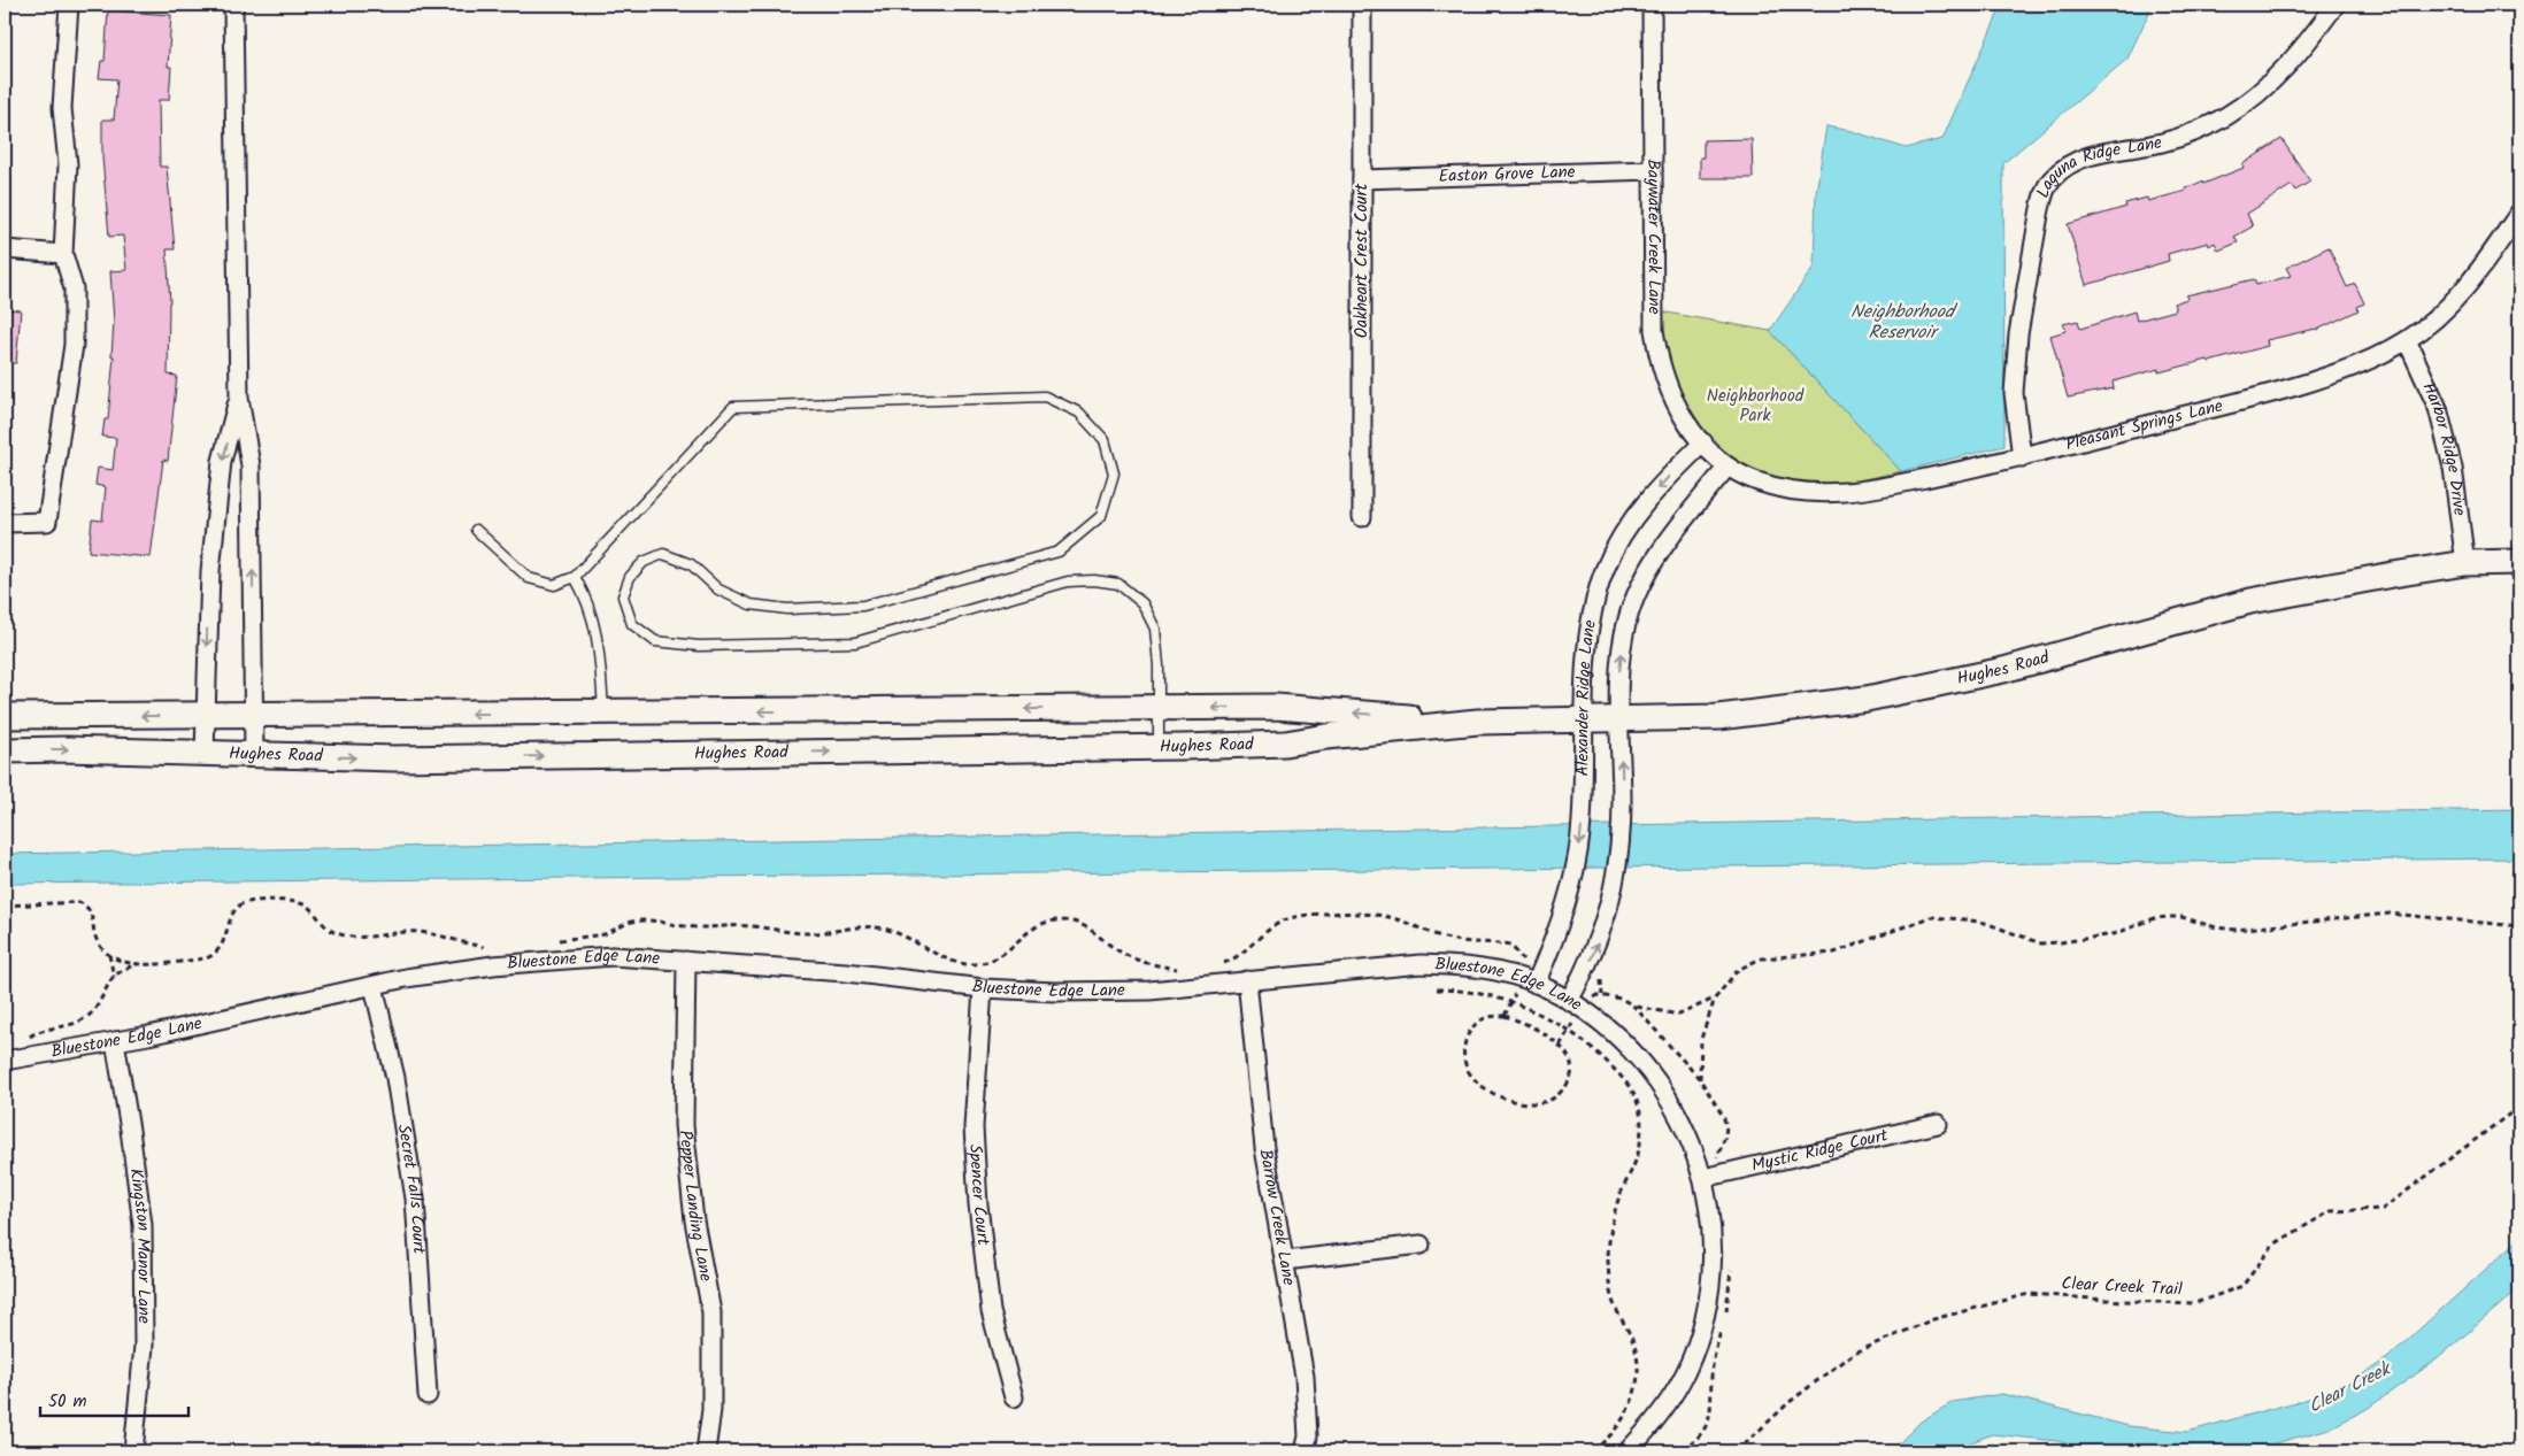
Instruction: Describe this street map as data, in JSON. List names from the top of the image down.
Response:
{
  "streets": {
    "main road": ["Hughes Road"],
    "street": [
      "Laguna Ridge Lane",
      "Easton Grove Lane",
      "Baywater Creek Lane",
      "Oakheart Crest Court",
      "Pleasant Springs Lane",
      "Harbor Ridge Drive",
      "Alexander Ridge Lane",
      "Bluestone Edge Lane",
      "Mystic Ridge Court",
      "Secret Falls Court",
      "Spencer Court",
      "Pepper Landing Lane",
      "Barrow Creek Lane",
      "Kingston Manor Lane"
    ],
    "path": ["Clear Creek Trail"]
  },
  "crossings": [
    ["Laguna Ridge Lane", "Pleasant Springs Lane"],
    ["Easton Grove Lane", "Baywater Creek Lane"],
    ["Easton Grove Lane", "Oakheart Crest Court"],
    ["Baywater Creek Lane", "Pleasant Springs Lane"],
    ["Baywater Creek Lane", "Alexander Ridge Lane"],
    ["Pleasant Springs Lane", "Harbor Ridge Drive"],
    ["Pleasant Springs Lane", "Alexander Ridge Lane"],
    ["Harbor Ridge Drive", "Hughes Road"],
    ["Hughes Road", "Alexander Ridge Lane"],
    ["Alexander Ridge Lane", "Bluestone Edge Lane"],
    ["Bluestone Edge Lane", "Mystic Ridge Court"],
    ["Bluestone Edge Lane", "Secret Falls Court"],
    ["Bluestone Edge Lane", "Spencer Court"],
    ["Bluestone Edge Lane", "Pepper Landing Lane"],
    ["Bluestone Edge Lane", "Barrow Creek Lane"],
    ["Bluestone Edge Lane", "Kingston Manor Lane"]
  ],
  "water": ["Neighborhood Reservoir", "Clear Creek"],
  "parks": ["Neighborhood Park"],
  "scale_bar": "50 m"
}
